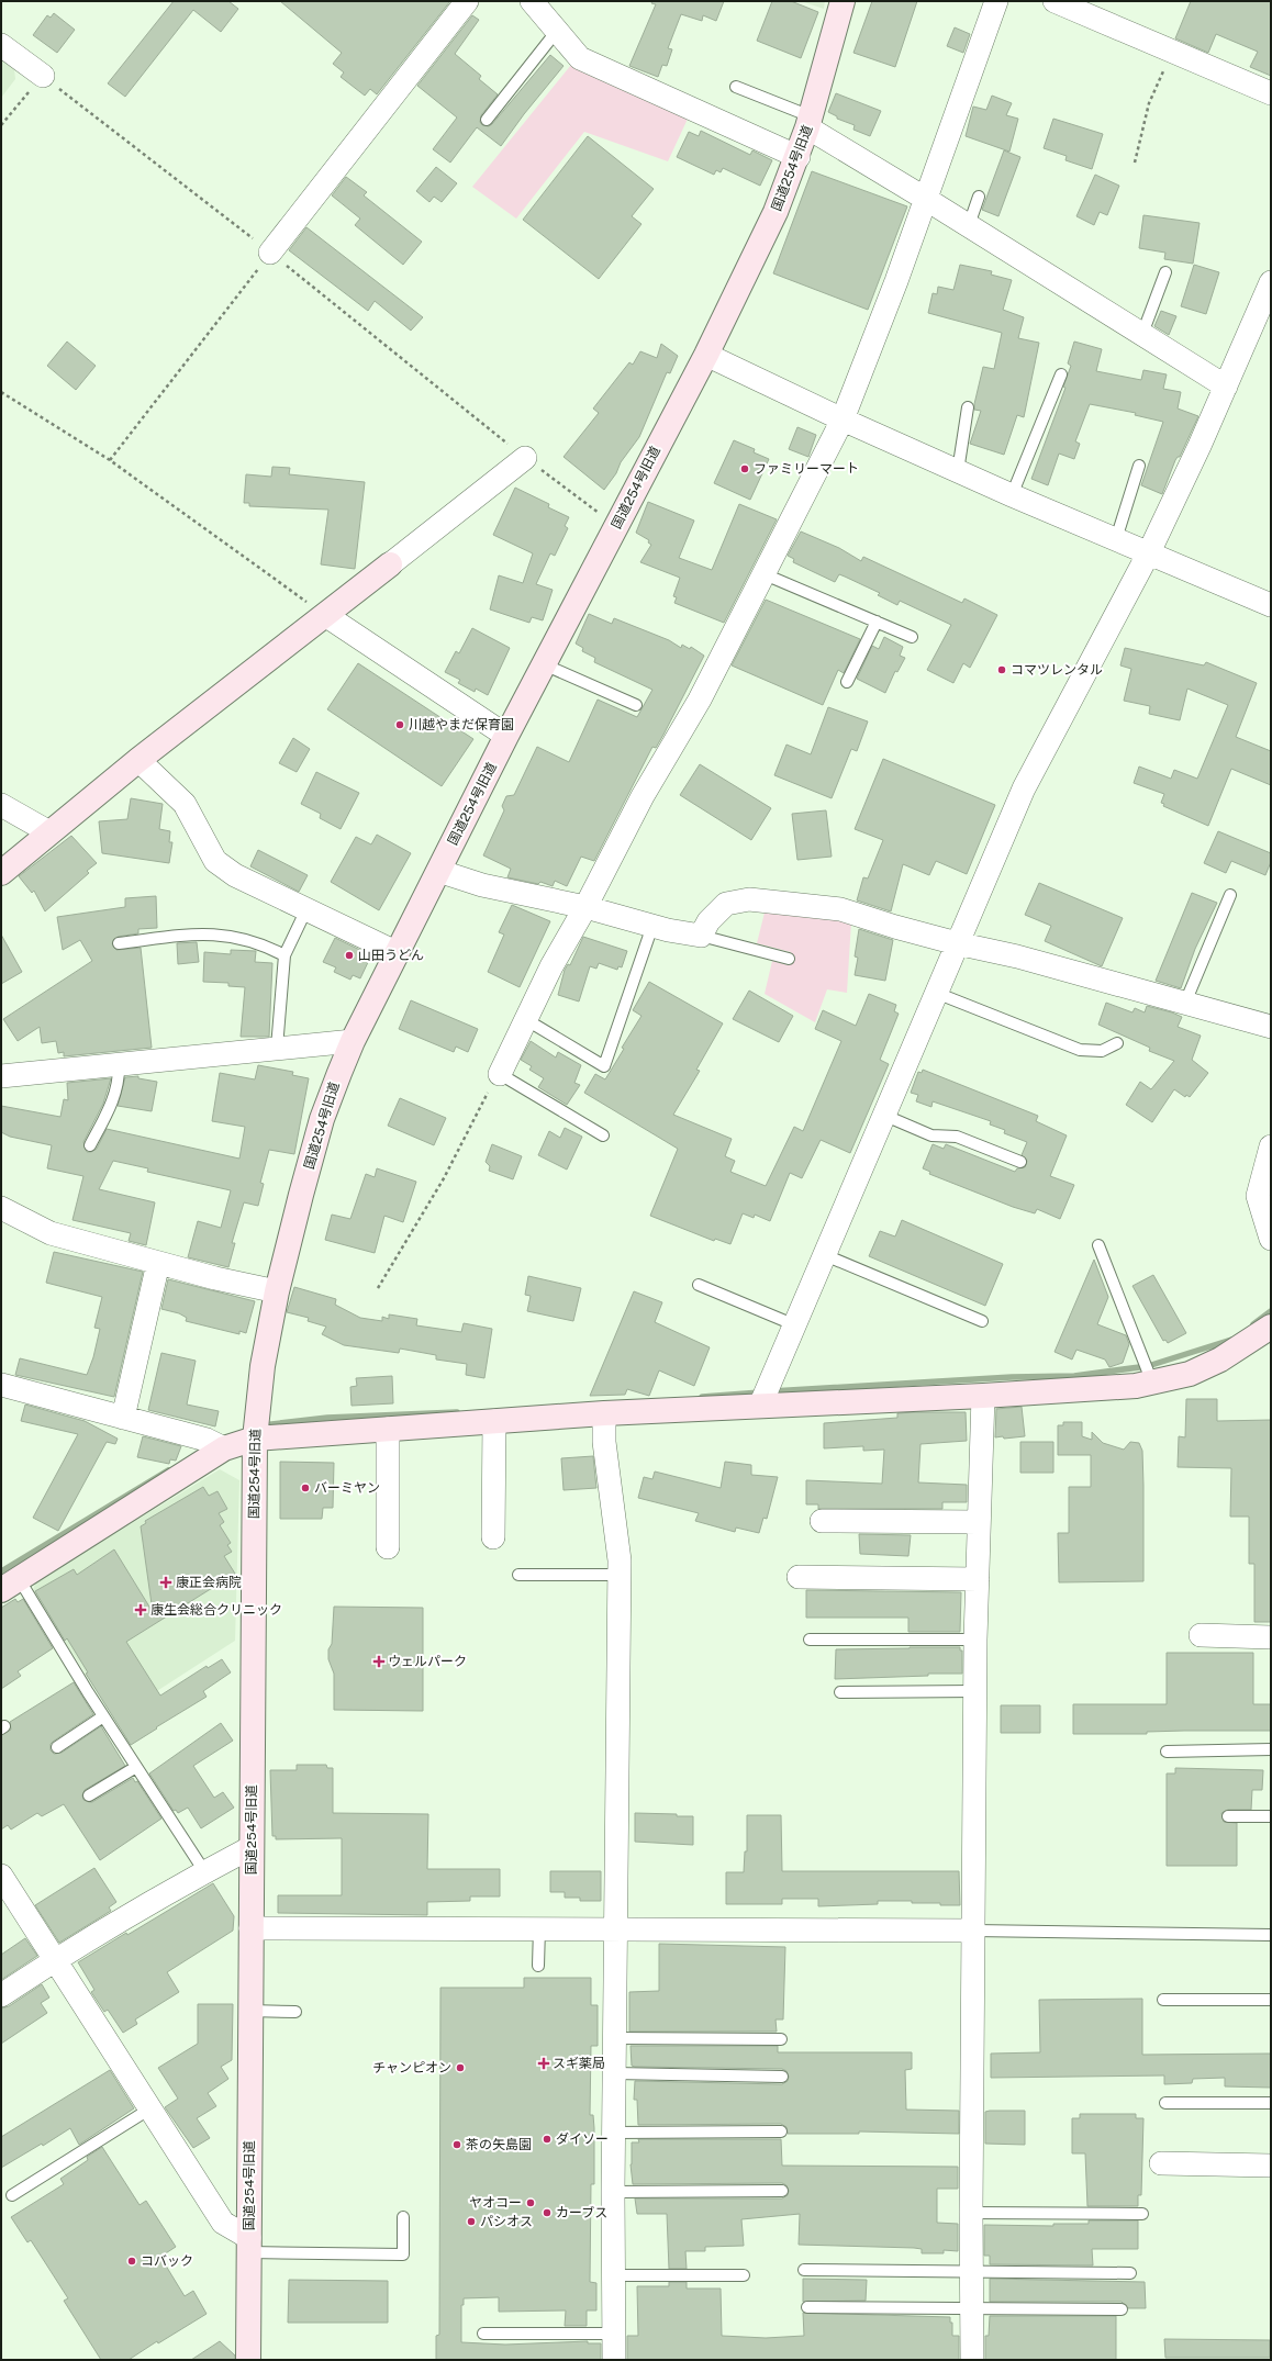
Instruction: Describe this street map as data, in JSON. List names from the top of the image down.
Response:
{
  "streets": {
    "street": ["国道254号旧道"]
  },
  "places": {
    "other": [
      "ファミリーマート",
      "コマツレンタル",
      "川越やまだ保育園",
      "山田うどん",
      "バーミヤン",
      "チャンピオン",
      "ダイソー",
      "茶の矢島園",
      "ヤオコー",
      "カーブス",
      "パシオス",
      "コバック"
    ],
    "health": [
      "康正会病院",
      "康生会総合クリニック",
      "ウェルパーク",
      "スギ薬局"
    ]
  }
}
